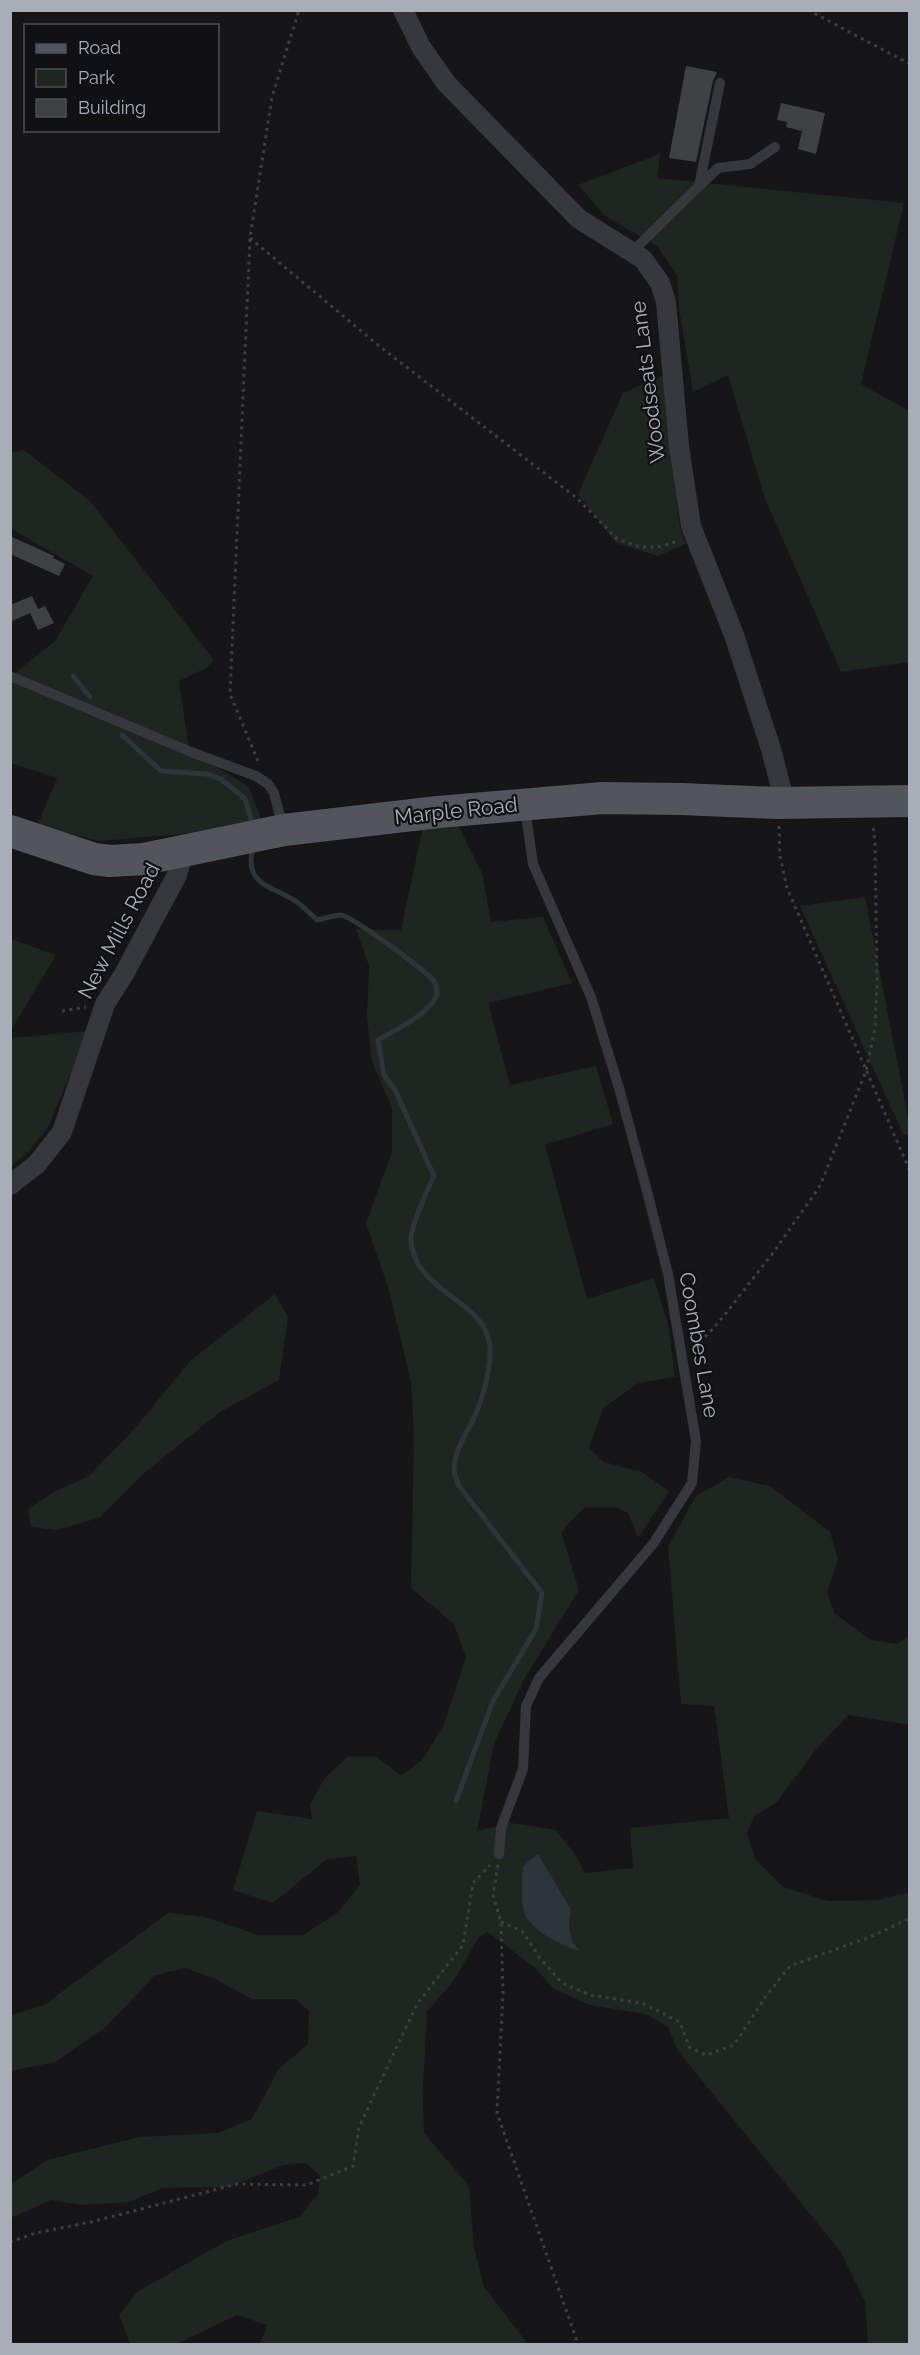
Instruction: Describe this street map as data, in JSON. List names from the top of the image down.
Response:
{
  "streets": {
    "main road": ["Marple Road"],
    "street": ["Woodseats Lane", "New Mills Road"],
    "lane": ["Coombes Lane"]
  },
  "crossings": [
    ["Woodseats Lane", "Marple Road"],
    ["Marple Road", "New Mills Road"],
    ["Marple Road", "Coombes Lane"]
  ],
  "legend": ["Road", "Park", "Building"]
}
